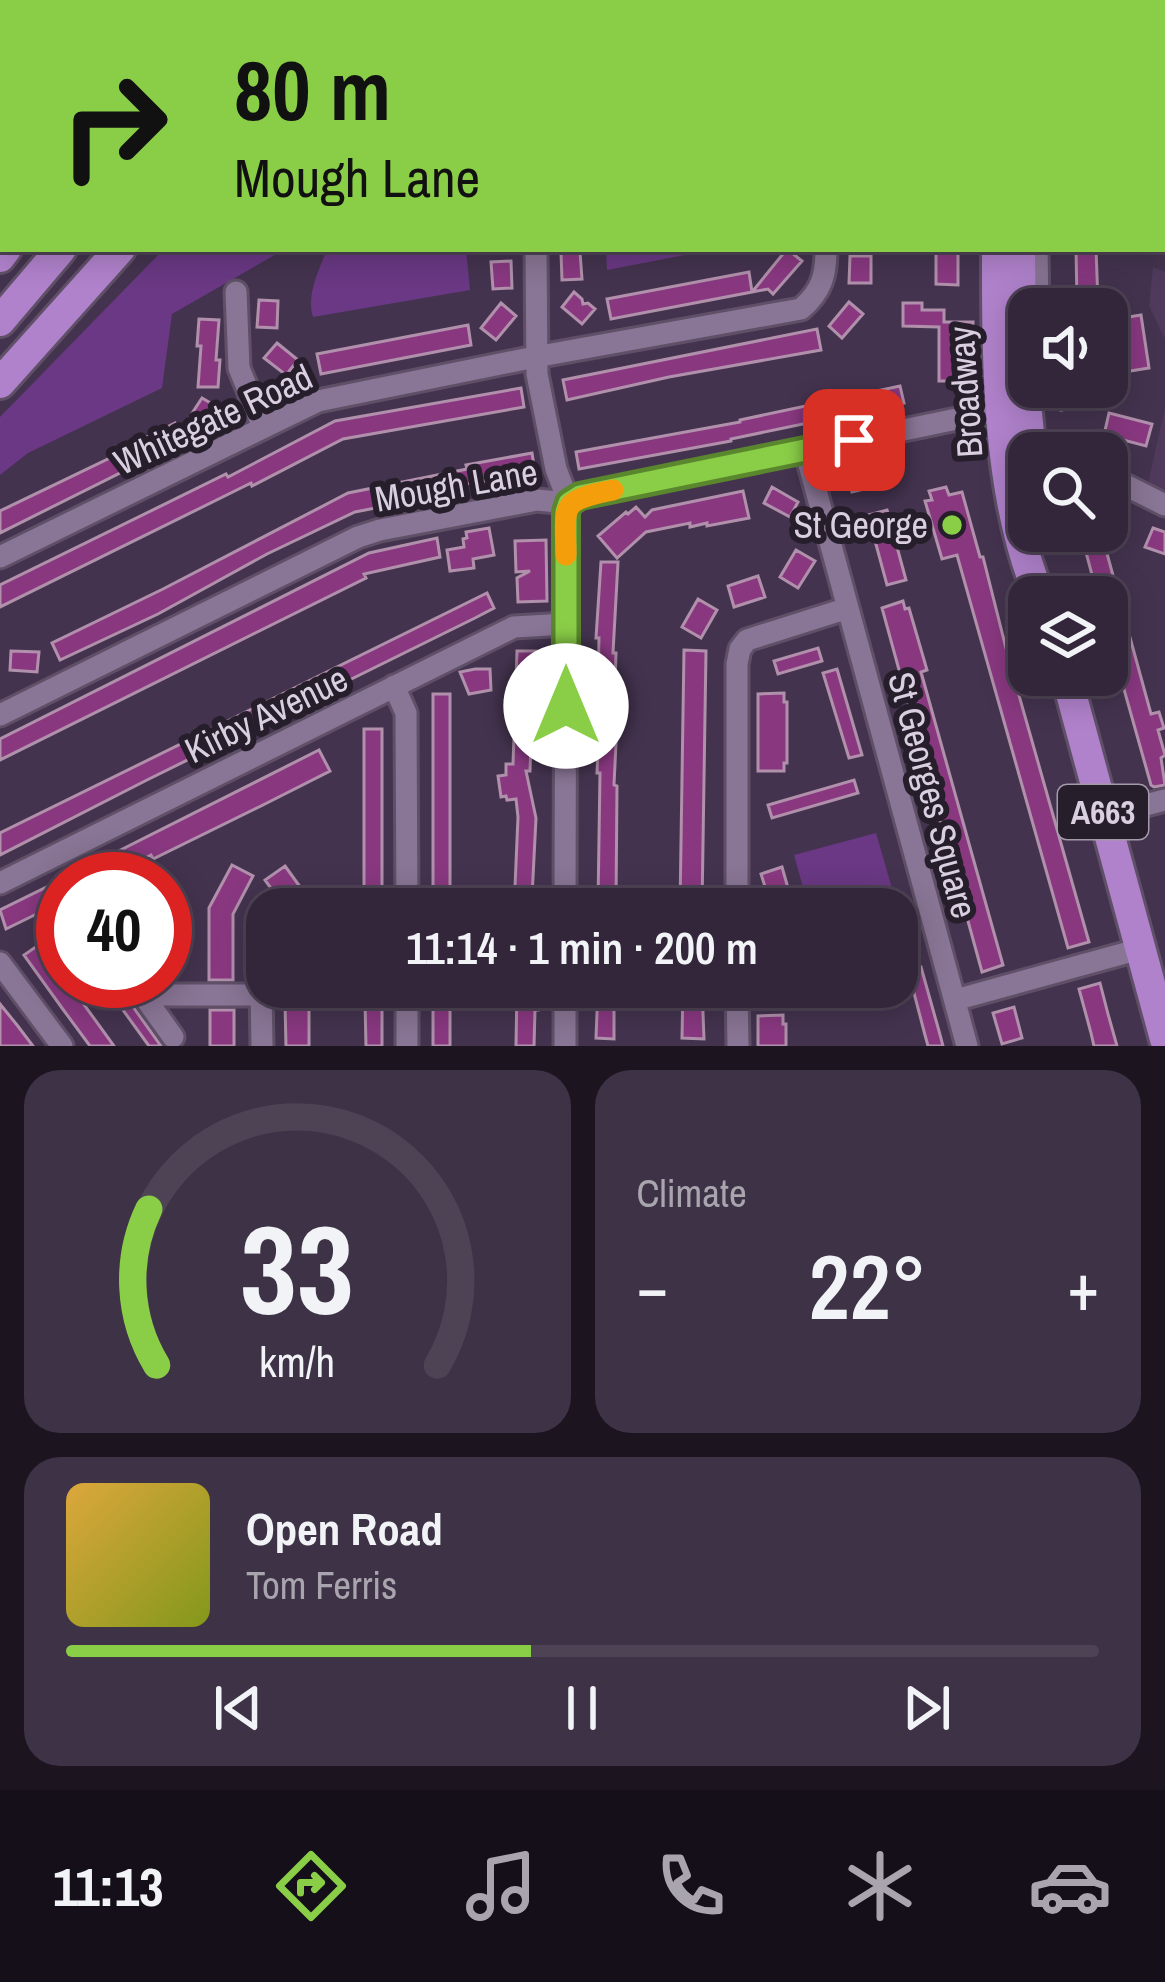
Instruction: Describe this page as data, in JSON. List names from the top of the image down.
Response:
{
  "streets": {
    "highway": ["Broadway", "A663"],
    "street": [
      "Whitegate Road",
      "Mough Lane",
      "Kirby Avenue",
      "St Georges Square"
    ]
  },
  "crossings": [
    ["Mough Lane", "St Georges Square"]
  ],
  "places": ["St George"],
  "page": {
    "turn": ["80 m", "Mough Lane"],
    "limit": "40",
    "trip": "11:14 · 1 min · 200 m",
    "tile": "Climate",
    "heat": ["−", "22°", "+"],
    "song": ["Open Road", "Tom Ferris"],
    "tabs": "11:13",
    "gauge": ["33", "km/h"]
  }
}
